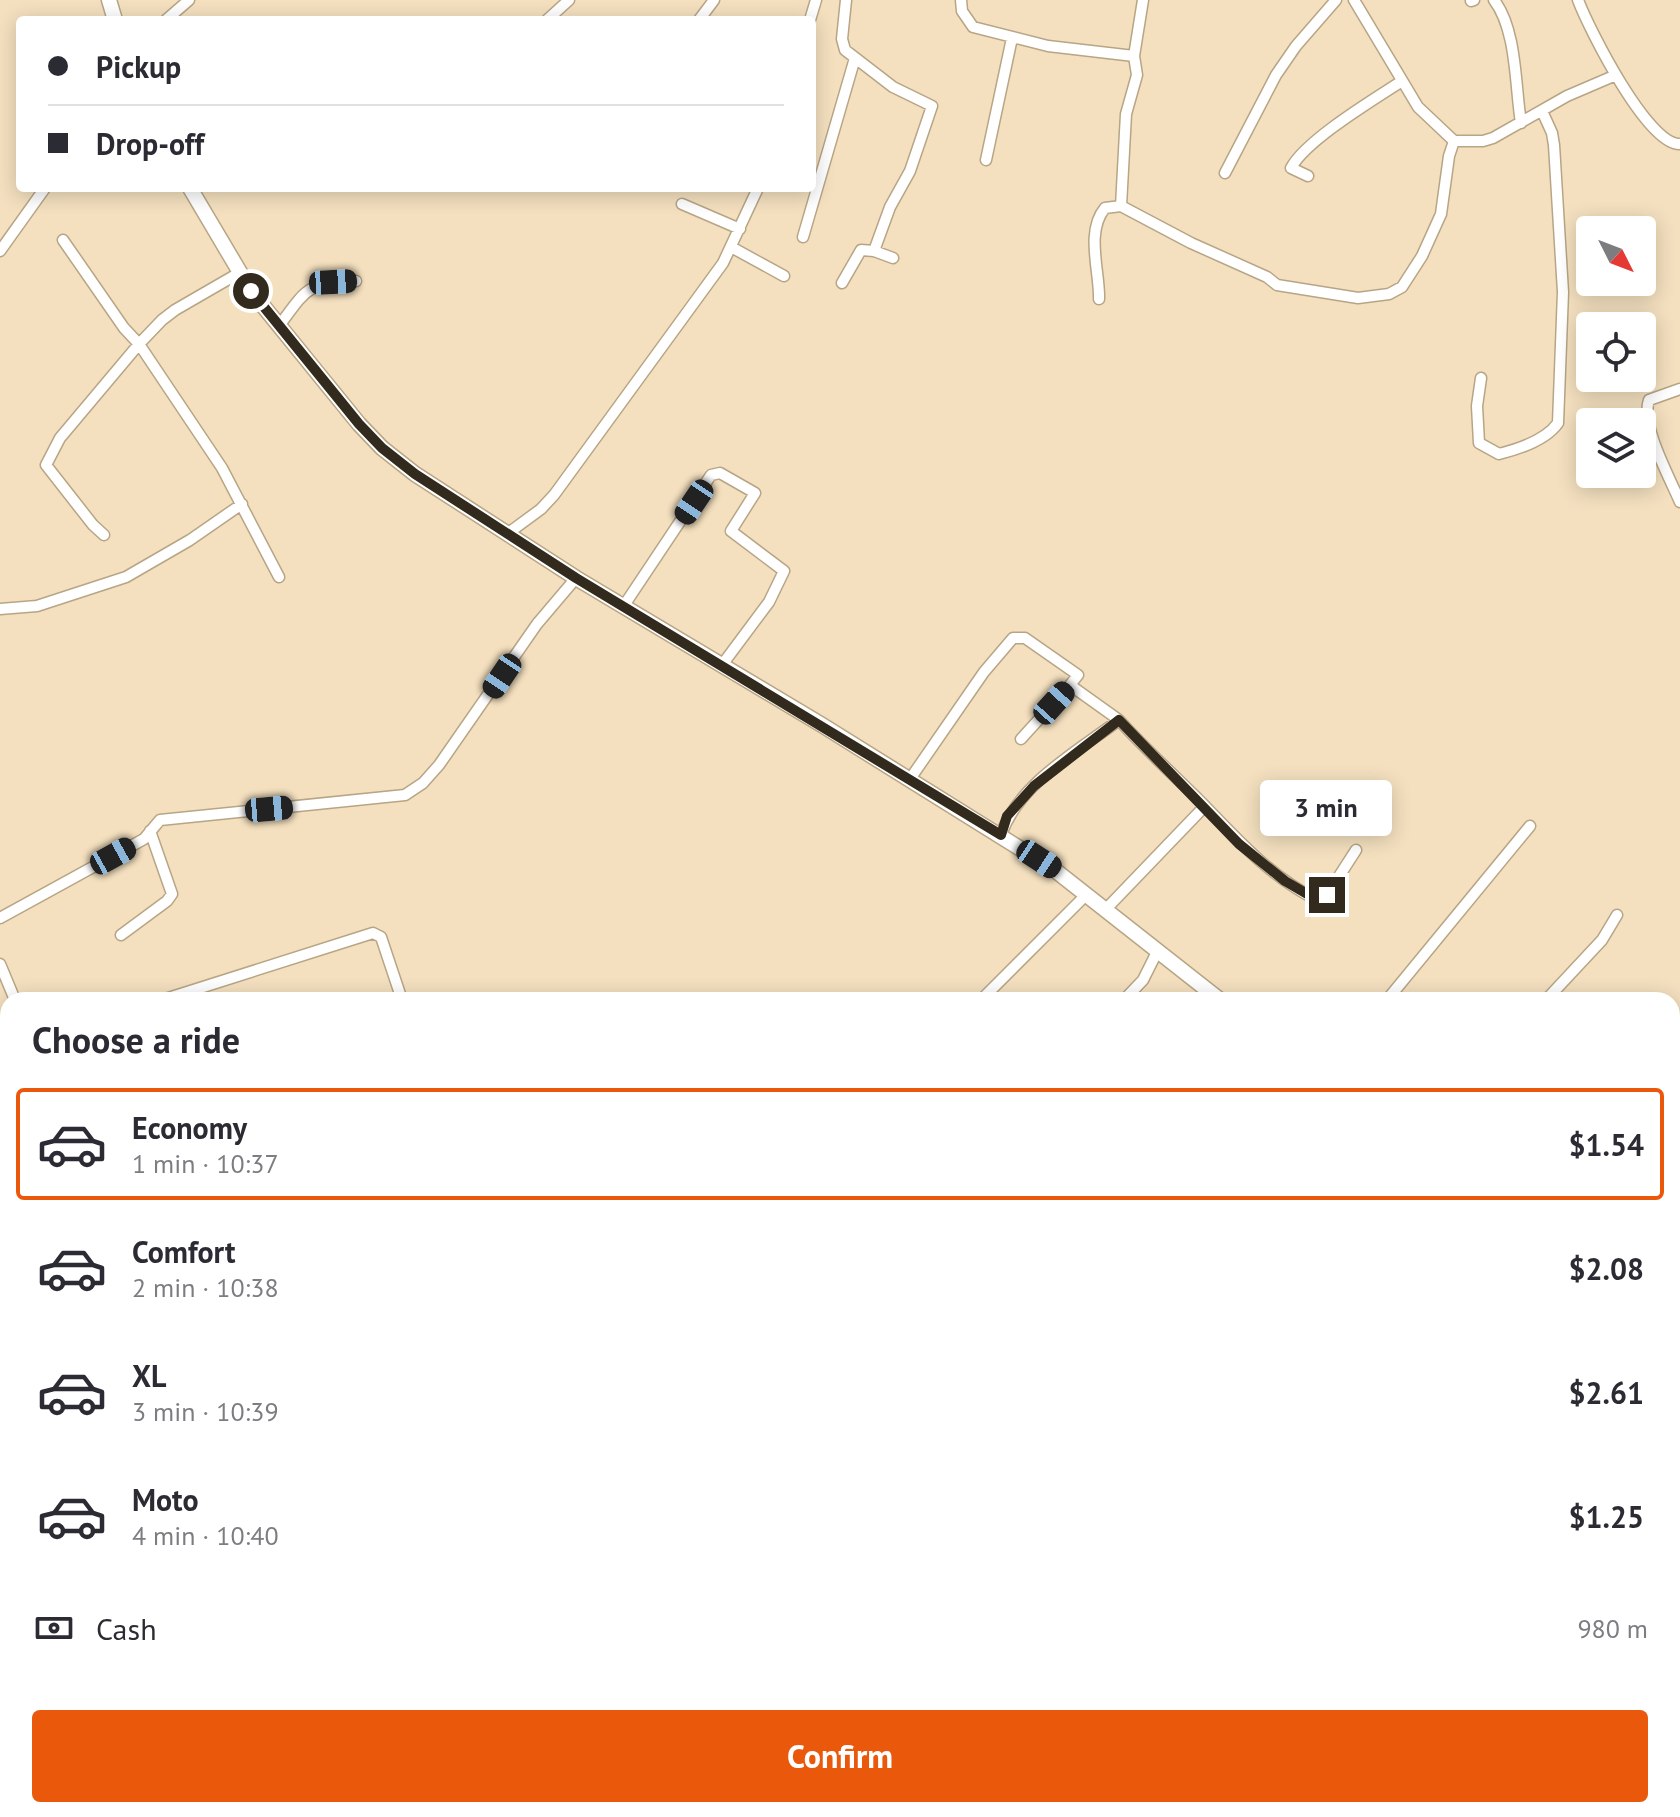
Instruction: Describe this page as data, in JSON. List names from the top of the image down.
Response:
{
  "north": "bottom right",
  "page": {
    "banner": ["Pickup", "Drop-off"],
    "bubble": "3 min",
    "heading": "Choose a ride",
    "list": [
      {
        "name": "Economy",
        "note": "1 min · 10:37",
        "value": "$1.54"
      },
      {
        "name": "Comfort",
        "note": "2 min · 10:38",
        "value": "$2.08"
      },
      {
        "name": "XL",
        "note": "3 min · 10:39",
        "value": "$2.61"
      },
      {
        "name": "Moto",
        "note": "4 min · 10:40",
        "value": "$1.25"
      }
    ],
    "pay": ["Cash", "980 m"],
    "buttons": "Confirm"
  }
}
